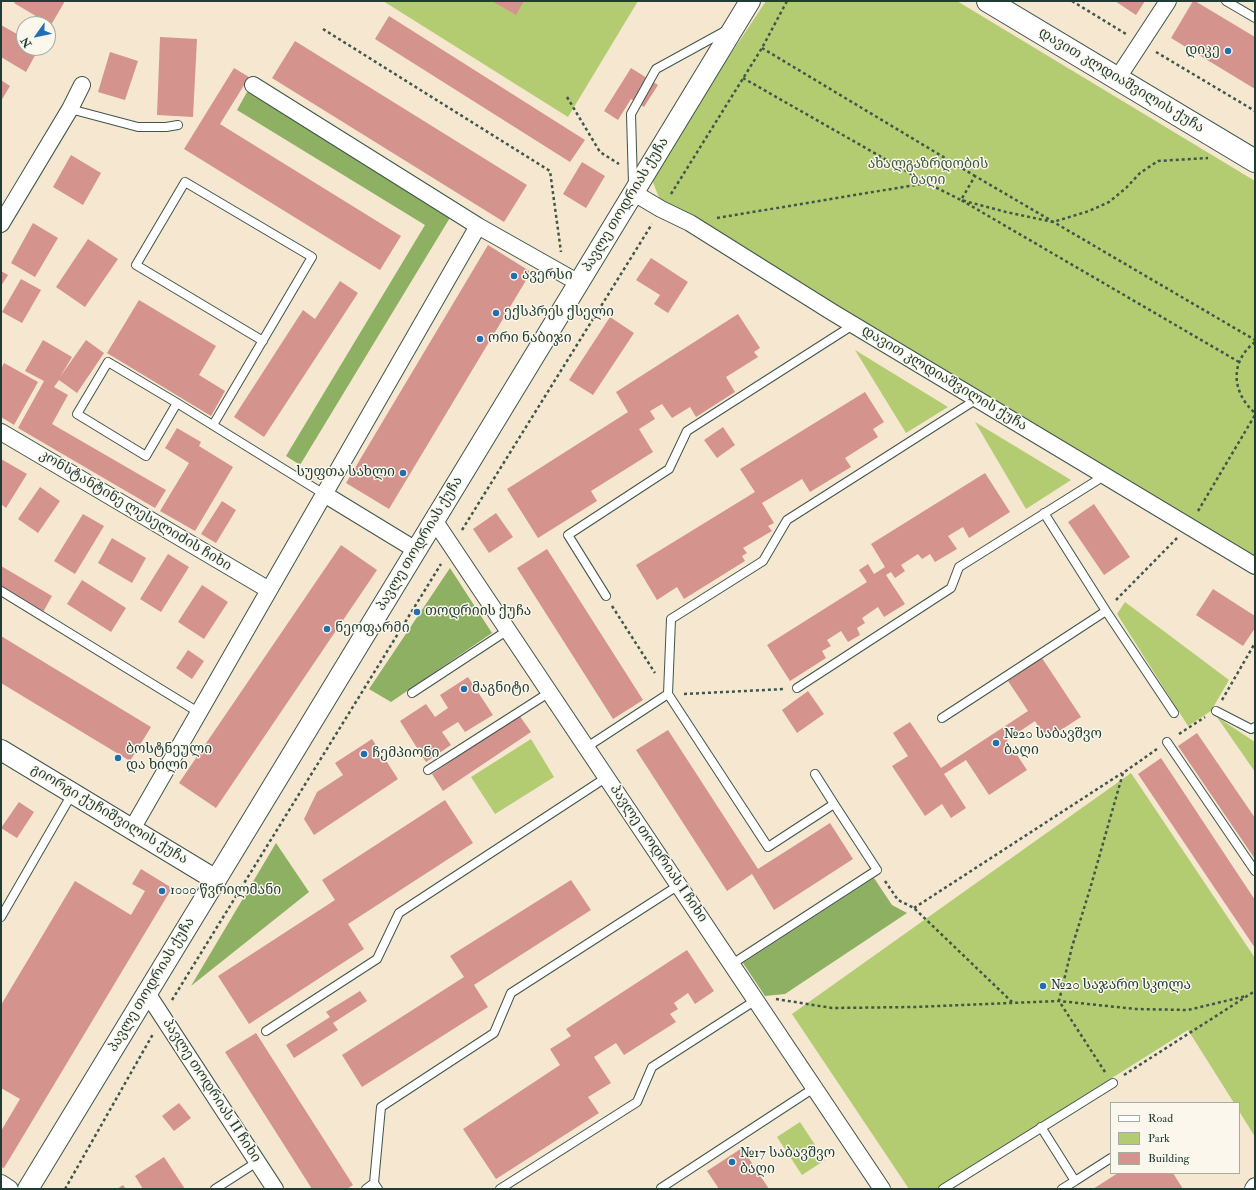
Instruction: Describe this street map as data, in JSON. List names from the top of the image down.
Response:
{
  "streets": {
    "main road": ["დავით კლდიაშვილის ქუჩა"],
    "street": [
      "პავლე თოდრიას ქუჩა",
      "კონსტანტინე ლესელიძის ჩიხი",
      "გიორგი ქუჩიშვილის ქუჩა",
      "პავლე თოდრიას I ჩიხი",
      "პავლე თოდრიას II ჩიხი"
    ]
  },
  "crossings": [
    ["დავით კლდიაშვილის ქუჩა", "პავლე თოდრიას ქუჩა"],
    ["პავლე თოდრიას ქუჩა", "გიორგი ქუჩიშვილის ქუჩა"],
    ["პავლე თოდრიას ქუჩა", "პავლე თოდრიას I ჩიხი"],
    ["პავლე თოდრიას ქუჩა", "პავლე თოდრიას II ჩიხი"]
  ],
  "parks": ["ახალგაზრდობის ბაღი"],
  "places": [
    "დიკე",
    "ავერსი",
    "ექსპრეს ქსელი",
    "ორი ნაბიჯი",
    "სუფთა სახლი",
    "თოდრიის ქუჩა",
    "ნეოფარმი",
    "მაგნიტი",
    "№20 საბავშვო ბაღი",
    "ჩემპიონი",
    "ბოსტნეული და ხილი",
    "1000 წვრილმანი",
    "№20 საჯარო სკოლა",
    "№17 საბავშვო ბაღი"
  ],
  "legend": ["Road", "Park", "Building"],
  "north": "bottom left"
}
